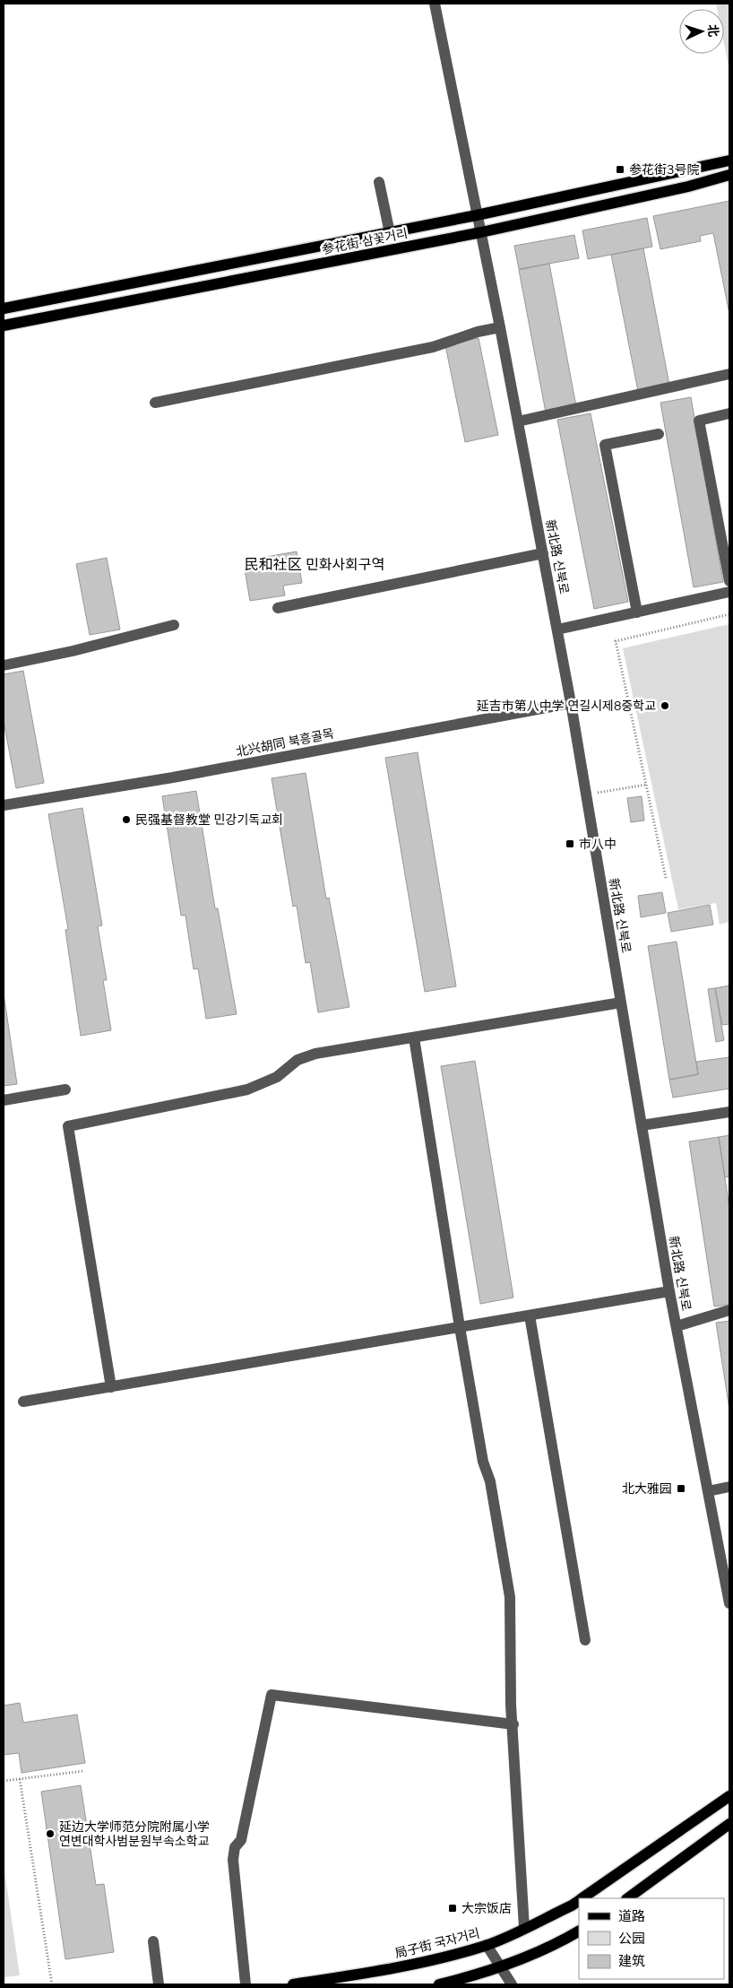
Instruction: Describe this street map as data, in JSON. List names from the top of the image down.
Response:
{
  "streets": {
    "main road": ["参花街 삼꽃거리", "局子街 국자거리"],
    "street": ["新北路 신북로", "北兴胡同 북흥골목"]
  },
  "crossings": [
    ["参花街 삼꽃거리", "新北路 신북로"],
    ["新北路 신북로", "北兴胡同 북흥골목"]
  ],
  "districts": ["民和社区 민화사회구역"],
  "places": {
    "transit": [
      "参花街3号院",
      "市八中",
      "北大雅园",
      "大宗饭店"
    ],
    "other": ["延吉市第八中学 연길시제8중학교", "民强基督教堂 민강기독교회", "延边大学师范分院附属小学 연변대학사범분원부속소학교"]
  },
  "legend": ["道路", "公园", "建筑"],
  "north": "right"
}
